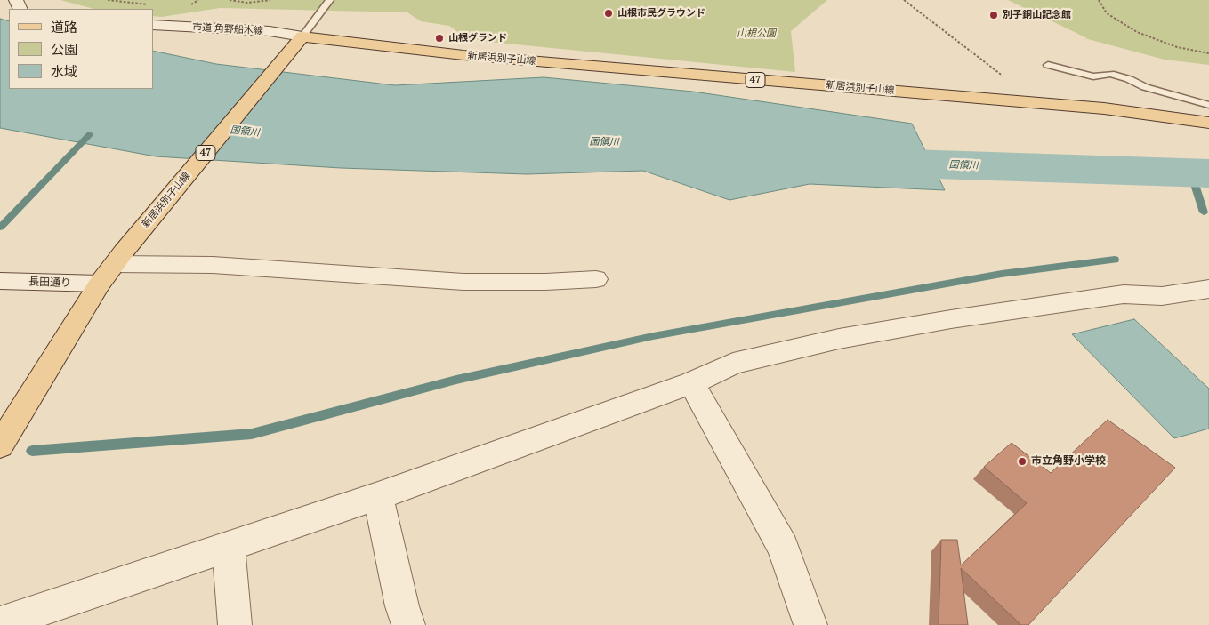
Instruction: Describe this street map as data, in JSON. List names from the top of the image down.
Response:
{
  "streets": {
    "main road": ["新居浜別子山線", "47"],
    "street": ["市道 角野船木線", "長田通り"]
  },
  "crossings": [
    ["市道 角野船木線", "新居浜別子山線"],
    ["新居浜別子山線", "長田通り"]
  ],
  "water": ["国領川"],
  "parks": ["山根公園"],
  "places": [
    "山根市民グラウンド",
    "別子銅山記念館",
    "山根グランド",
    "市立角野小学校"
  ],
  "legend": ["道路", "公園", "水域"]
}
